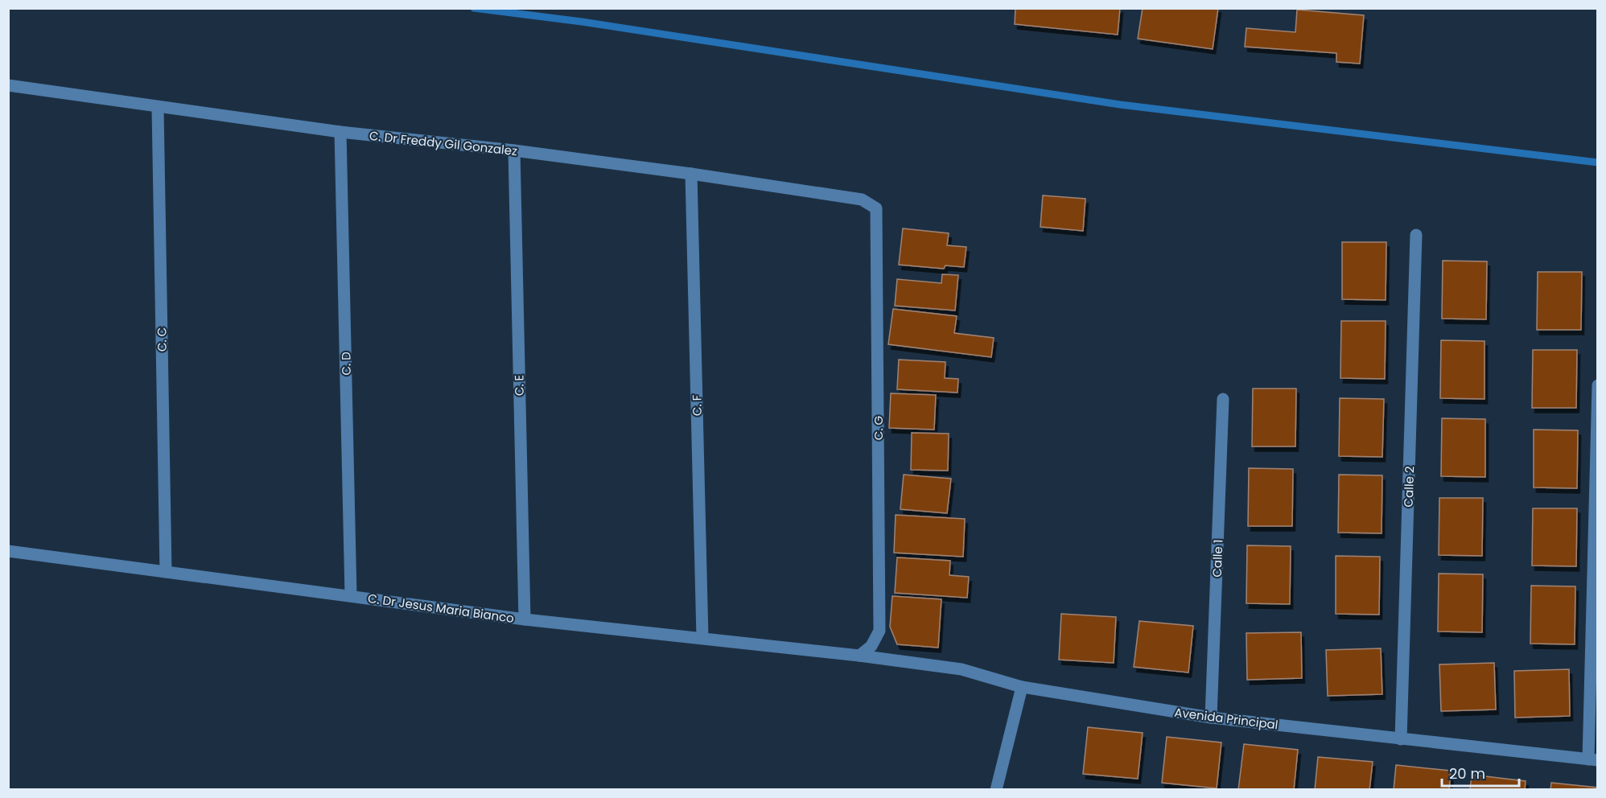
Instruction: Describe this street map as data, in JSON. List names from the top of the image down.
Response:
{
  "streets": {
    "street": [
      "C. Dr Freddy Gil Gonzalez",
      "C. C",
      "C. D",
      "C. E",
      "C. F",
      "C. G",
      "Calle 2",
      "Calle 1",
      "C. Dr Jesus Maria Bianco",
      "Avenida Principal"
    ]
  },
  "crossings": [
    ["C. Dr Freddy Gil Gonzalez", "C. C"],
    ["C. Dr Freddy Gil Gonzalez", "C. D"],
    ["C. Dr Freddy Gil Gonzalez", "C. E"],
    ["C. Dr Freddy Gil Gonzalez", "C. F"],
    ["C. Dr Freddy Gil Gonzalez", "C. G"],
    ["C. C", "C. Dr Jesus Maria Bianco"],
    ["C. D", "C. Dr Jesus Maria Bianco"],
    ["C. E", "C. Dr Jesus Maria Bianco"],
    ["C. F", "C. Dr Jesus Maria Bianco"],
    ["C. G", "C. Dr Jesus Maria Bianco"],
    ["C. G", "Avenida Principal"],
    ["Calle 2", "Avenida Principal"],
    ["Calle 1", "Avenida Principal"],
    ["C. Dr Jesus Maria Bianco", "Avenida Principal"]
  ],
  "scale_bar": "20 m"
}
